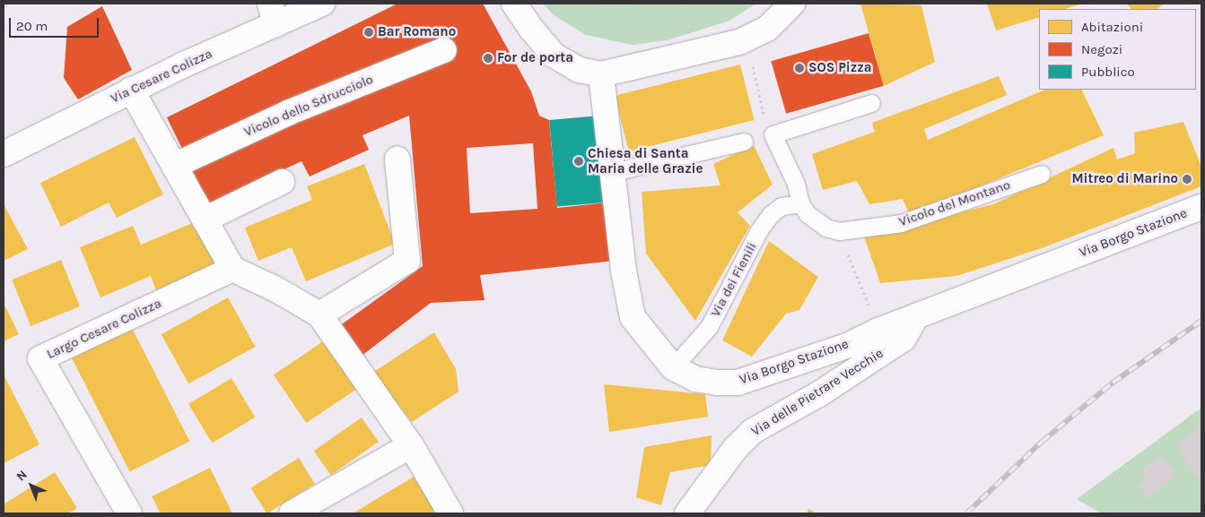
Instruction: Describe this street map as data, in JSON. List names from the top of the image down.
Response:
{
  "streets": {
    "street": [
      "Via Cesare Colizza",
      "Vicolo dello Sdrucciolo",
      "Via Borgo Stazione",
      "Largo Cesare Colizza",
      "Via delle Pietrare Vecchie"
    ],
    "lane": ["Vicolo del Montano", "Via dei Fienili"]
  },
  "crossings": [
    ["Vicolo del Montano", "Via dei Fienili"],
    ["Via Borgo Stazione", "Via dei Fienili"],
    ["Via Borgo Stazione", "Via delle Pietrare Vecchie"]
  ],
  "places": [
    "Bar Romano",
    "For de porta",
    "SOS Pizza",
    "Chiesa di Santa Maria delle Grazie",
    "Mitreo di Marino"
  ],
  "legend": ["Abitazioni", "Negozi", "Pubblico"],
  "scale_bar": "20 m",
  "north": "top left"
}
